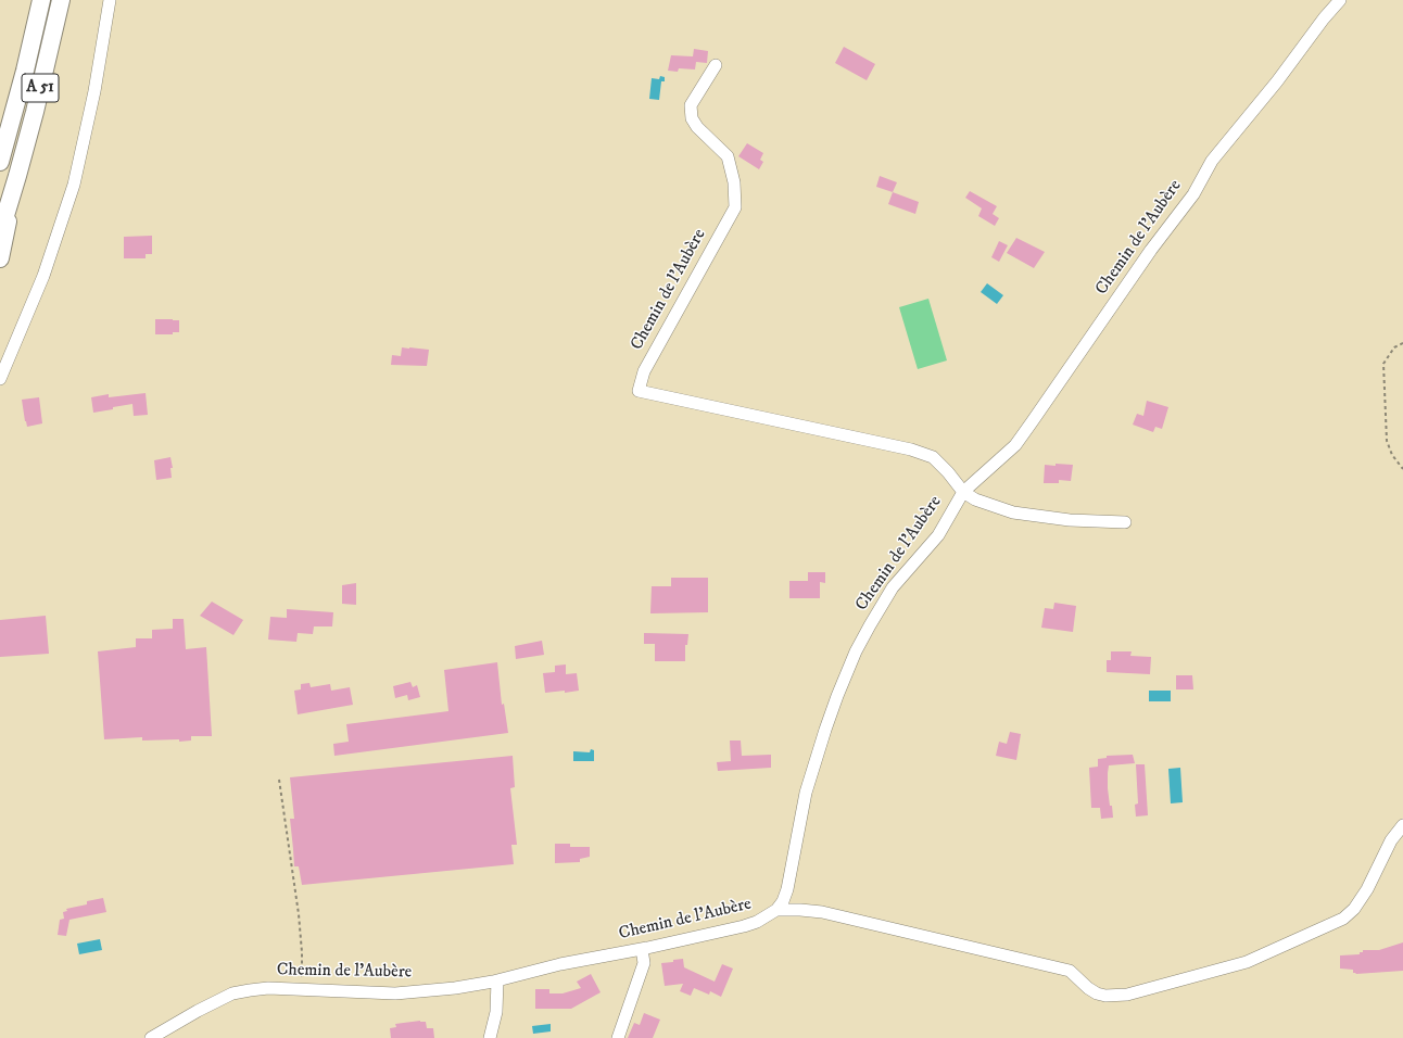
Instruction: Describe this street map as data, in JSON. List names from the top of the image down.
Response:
{
  "streets": {
    "highway": ["A 51"],
    "street": ["Chemin de l'Aubère"]
  }
}
